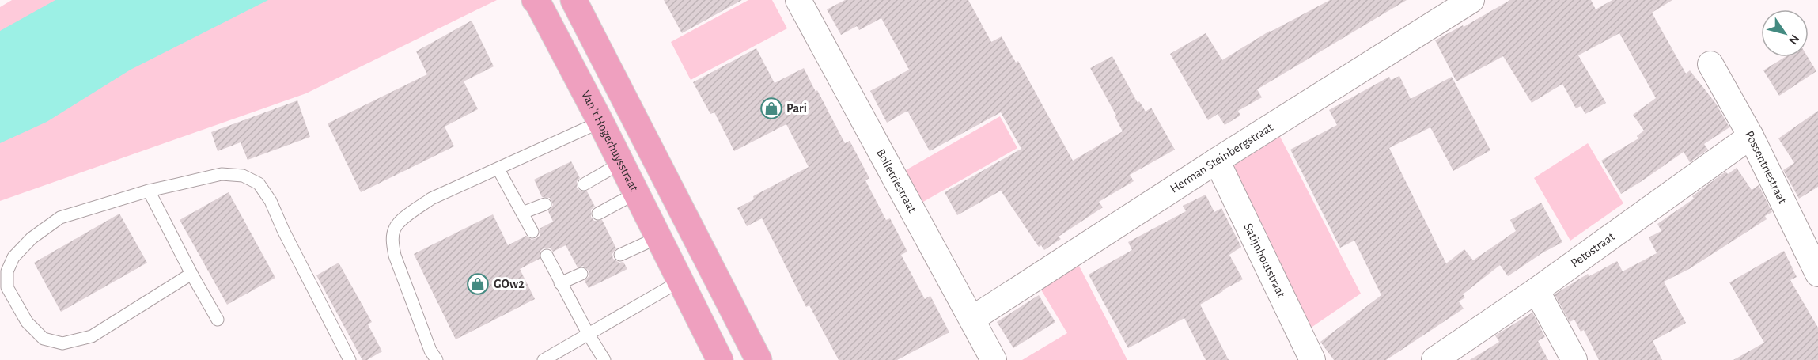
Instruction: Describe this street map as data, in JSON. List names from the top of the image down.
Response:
{
  "streets": {
    "main road": ["Van 't Hogerhuysstraat"],
    "street": [
      "Herman Steinbergstraat",
      "Possentriestraat",
      "Bolletriestraat",
      "Petostraat",
      "Satijnhoutstraat"
    ]
  },
  "crossings": [
    ["Herman Steinbergstraat", "Bolletriestraat"],
    ["Herman Steinbergstraat", "Satijnhoutstraat"],
    ["Possentriestraat", "Petostraat"]
  ],
  "places": {
    "shop": ["Pari", "GOw2"]
  },
  "north": "bottom right"
}
